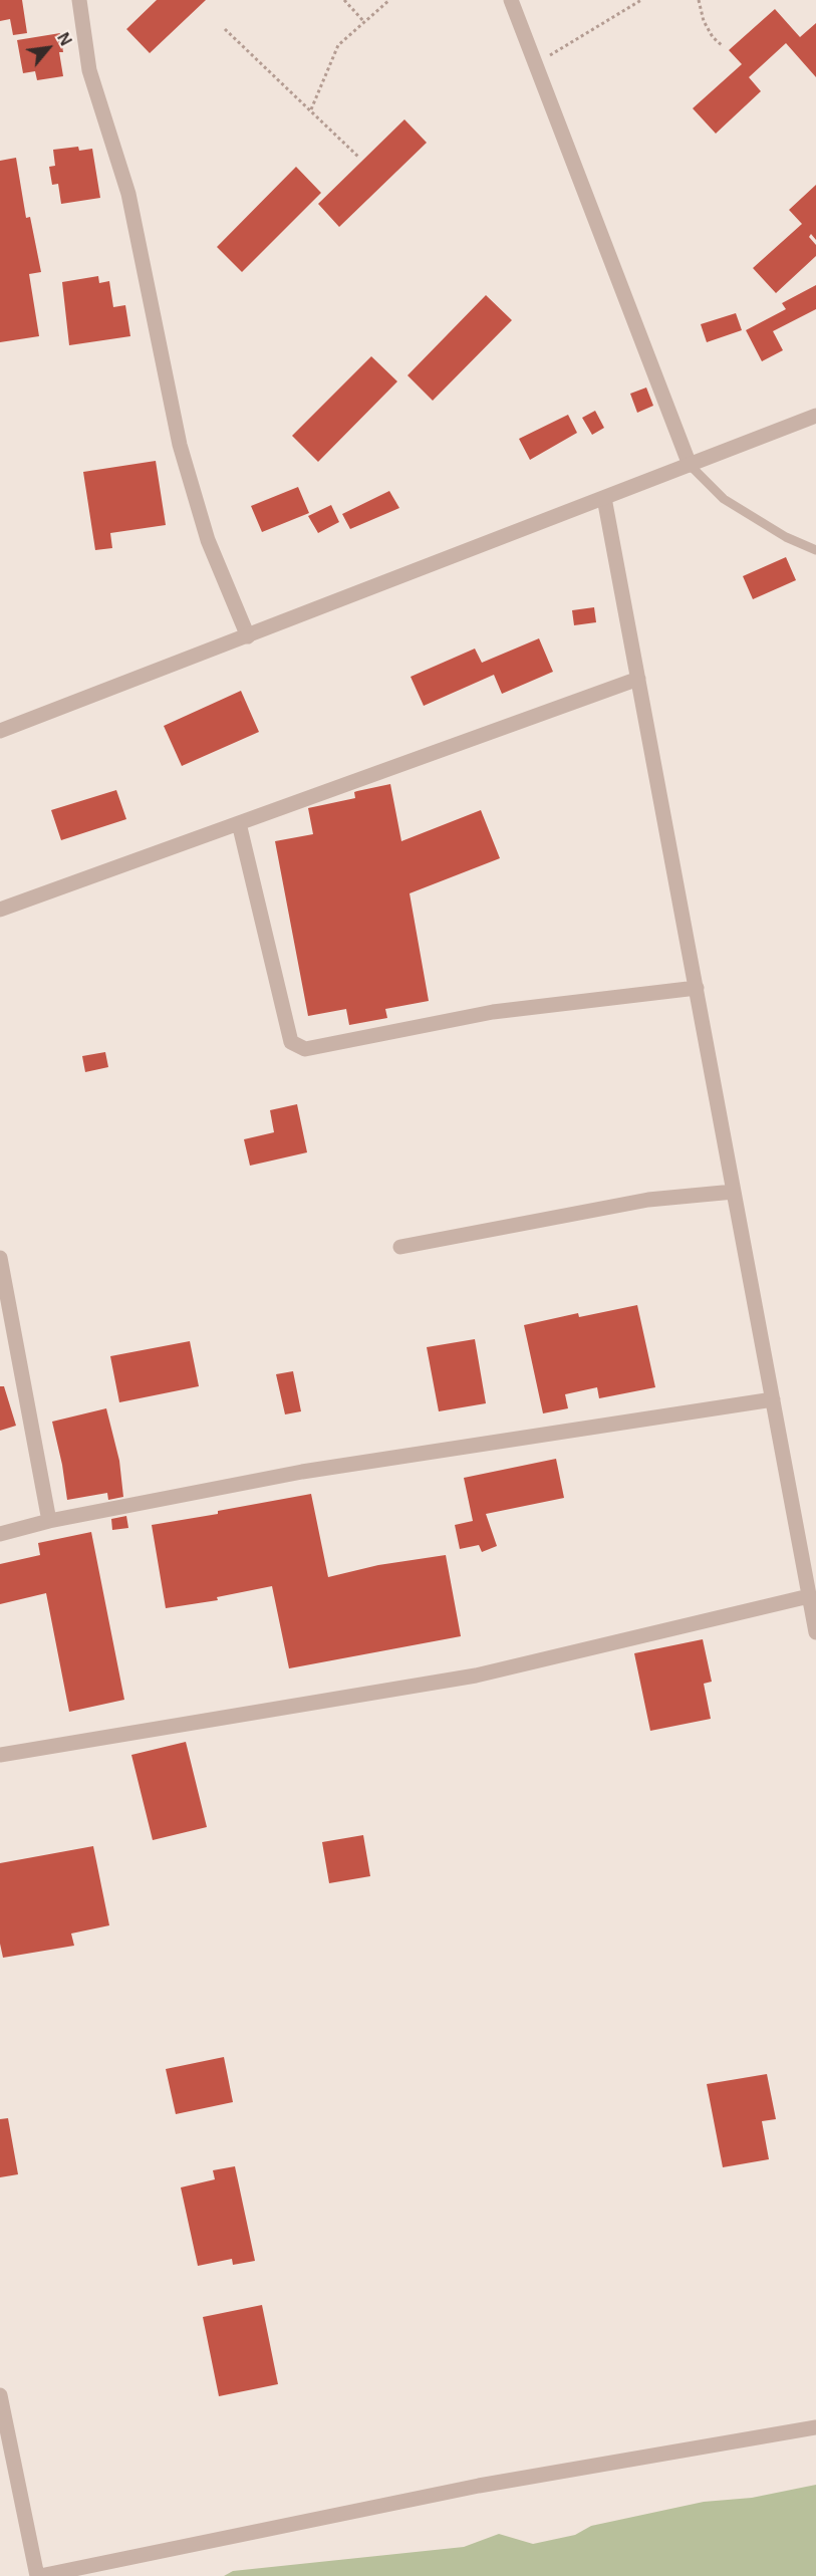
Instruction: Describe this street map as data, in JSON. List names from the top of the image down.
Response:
{
  "north": "top right"
}
